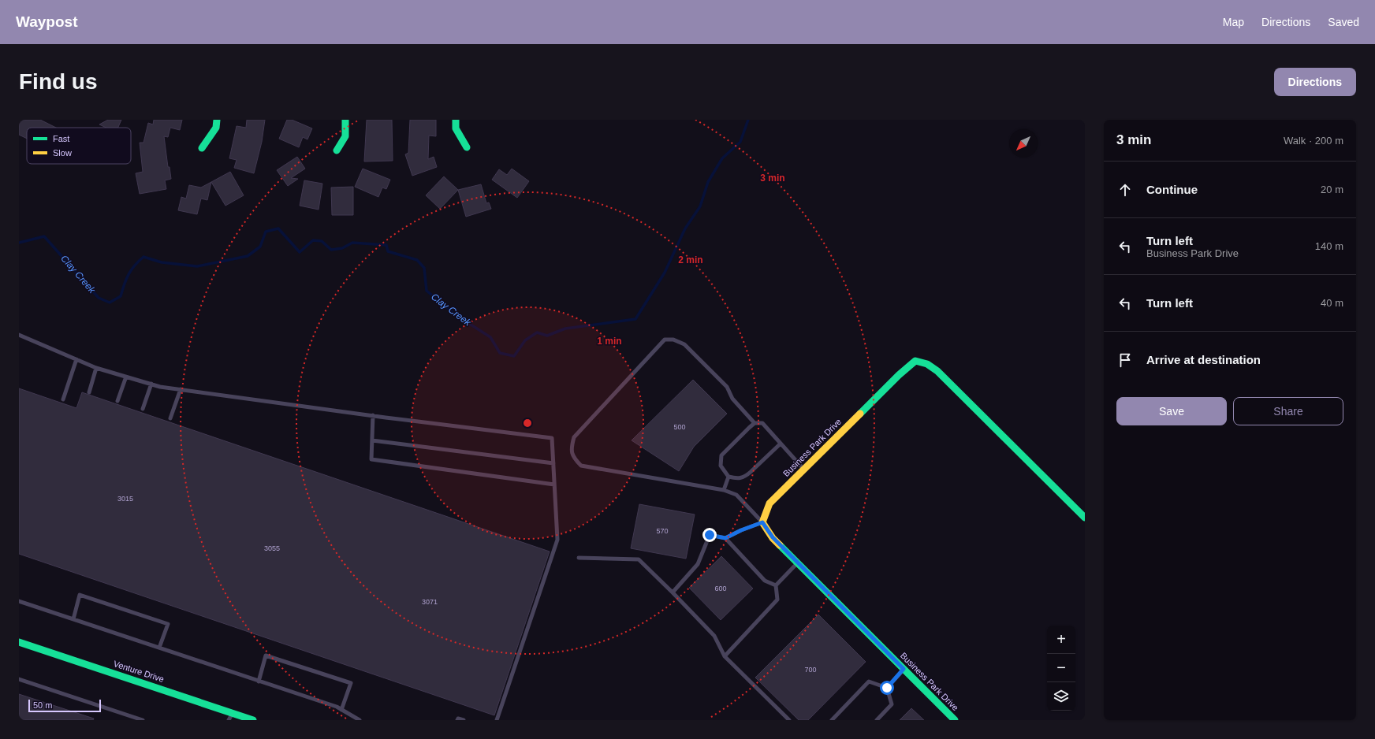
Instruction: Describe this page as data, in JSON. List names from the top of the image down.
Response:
{
  "streets": {
    "street": ["Business Park Drive", "Venture Drive"]
  },
  "water": ["Clay Creek"],
  "house_numbers": [
    "500",
    "3015",
    "570",
    "3055",
    "600",
    "3071",
    "700"
  ],
  "legend": ["Fast", "Slow"],
  "scale_bar": "50 m",
  "north": "bottom left",
  "page": {
    "header": "Waypost",
    "nav": ["Map", "Directions", "Saved"],
    "buttons": [
      "Directions",
      ["Save", "Share"]
    ],
    "title": "Find us",
    "heading": ["3 min", "Walk · 200 m"],
    "list": [
      ["Continue", "20 m"],
      ["Turn left", "Business Park Drive", "140 m"],
      ["Turn left", "40 m"],
      "Arrive at destination"
    ],
    "map_buttons": ["+", "−"],
    "scale": "50 m"
  },
  "rings": ["3 min", "2 min", "1 min"]
}
